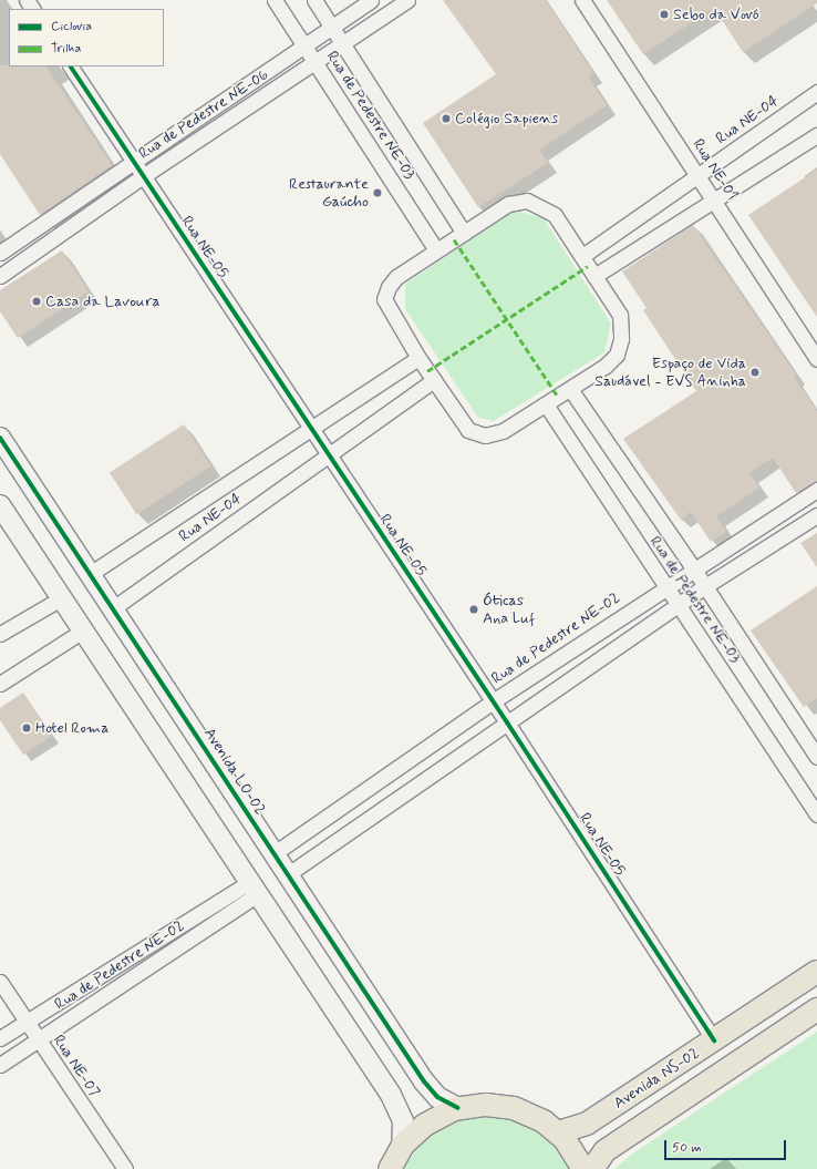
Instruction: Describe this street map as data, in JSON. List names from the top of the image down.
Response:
{
  "streets": {
    "main road": ["Avenida NS-02"],
    "street": [
      "Rua de Pedestre NE-06",
      "Rua de Pedestre NE-03",
      "Rua NE-04",
      "Rua NE-01",
      "Rua NE-05",
      "Rua de Pedestre NE-02",
      "Avenida LO-02",
      "Rua NE-07"
    ]
  },
  "crossings": [
    ["Rua de Pedestre NE-06", "Rua de Pedestre NE-03"],
    ["Rua de Pedestre NE-06", "Rua NE-05"],
    ["Rua de Pedestre NE-03", "Rua de Pedestre NE-02"],
    ["Rua NE-04", "Rua NE-01"],
    ["Rua NE-04", "Rua NE-05"],
    ["Rua NE-04", "Avenida LO-02"],
    ["Rua NE-05", "Rua de Pedestre NE-02"],
    ["Rua NE-05", "Avenida NS-02"],
    ["Rua de Pedestre NE-02", "Avenida LO-02"],
    ["Rua de Pedestre NE-02", "Rua NE-07"]
  ],
  "places": [
    "Sebo da Vovó",
    "Colégio Sapiens",
    "Restaurante Gaúcho",
    "Casa da Lavoura",
    "Espaço de Vida Saudável - EVS Aninha",
    "Óticas Ana Luf",
    "Hotel Roma"
  ],
  "legend": ["Ciclovia", "Trilha"],
  "scale_bar": "50 m"
}
